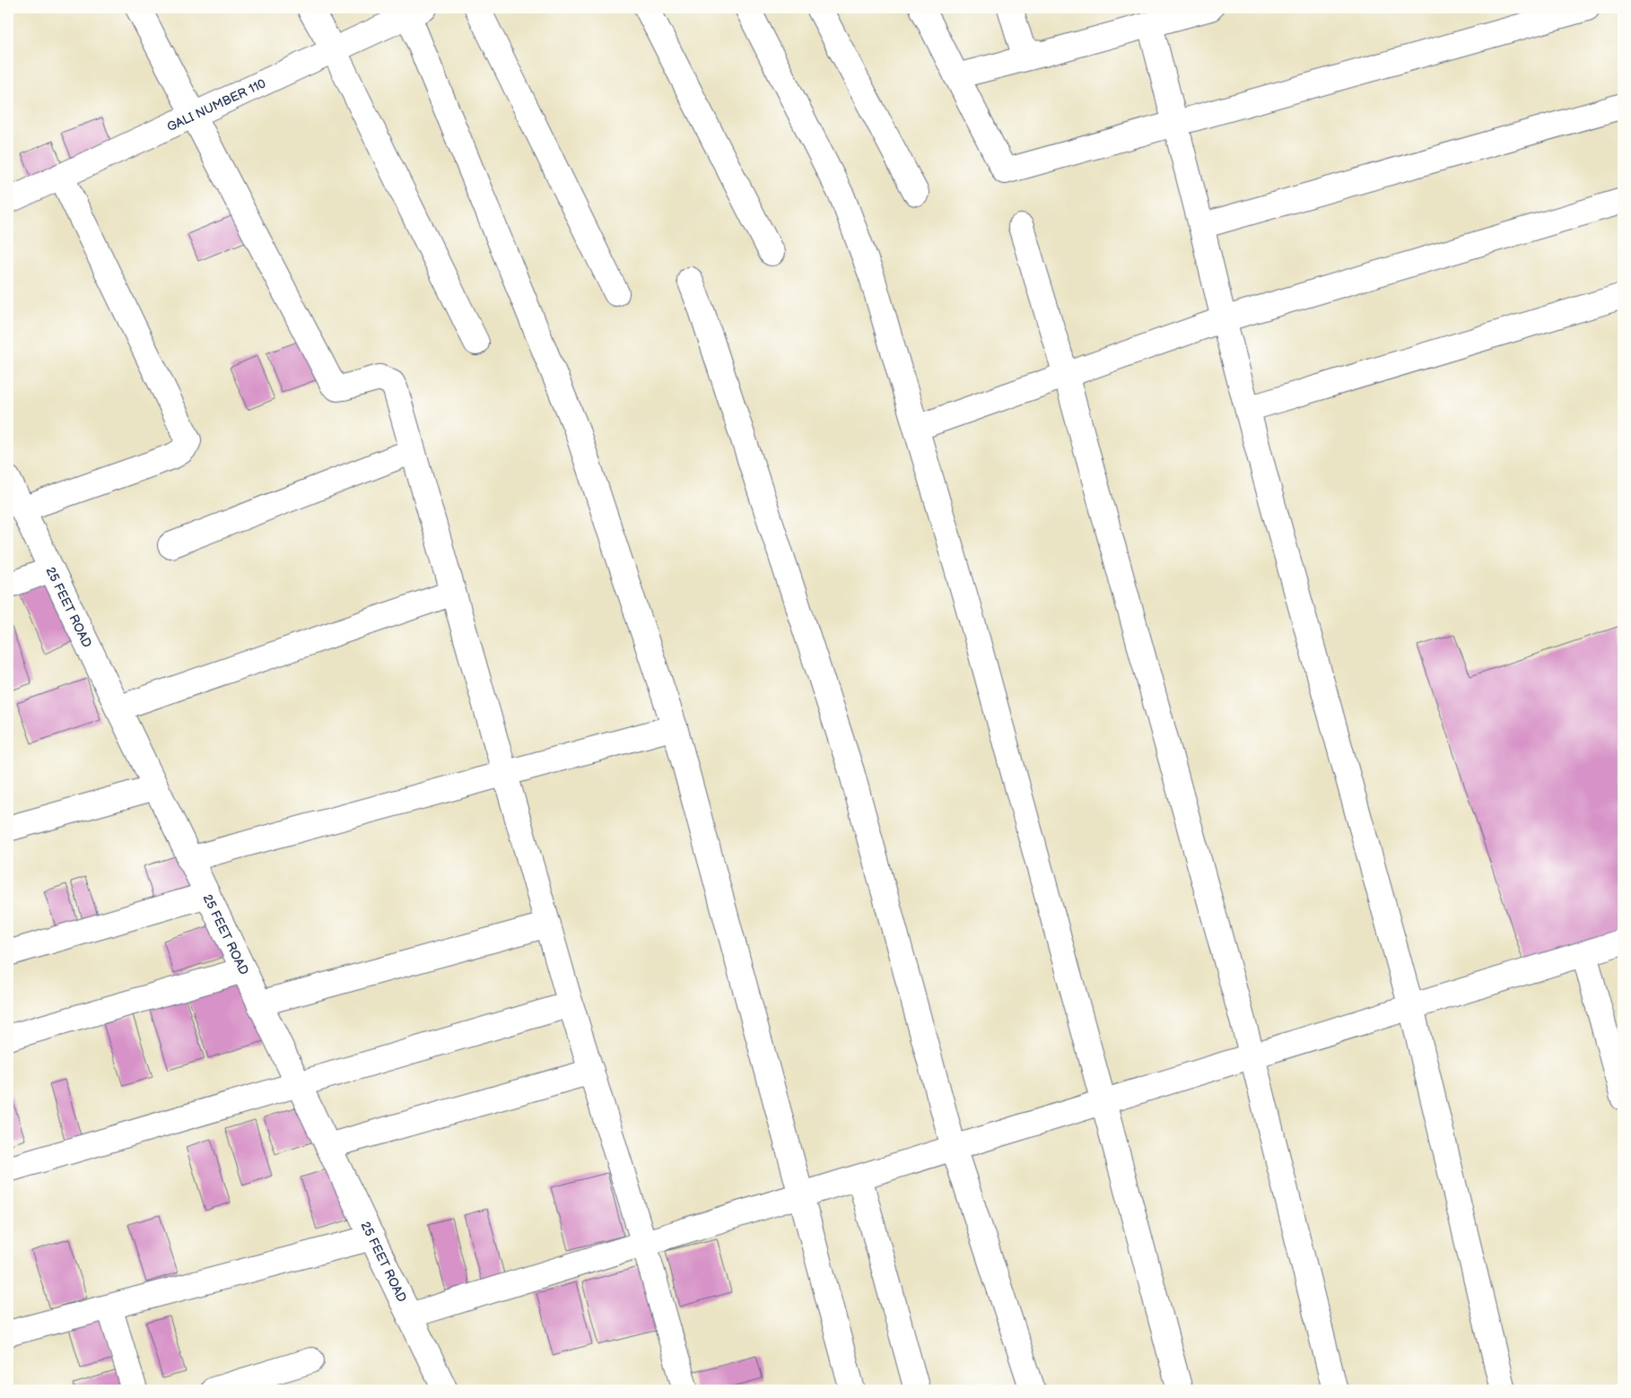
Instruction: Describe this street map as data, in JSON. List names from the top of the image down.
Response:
{
  "streets": {
    "street": ["GALI NUMBER 110", "25 FEET ROAD"]
  }
}
